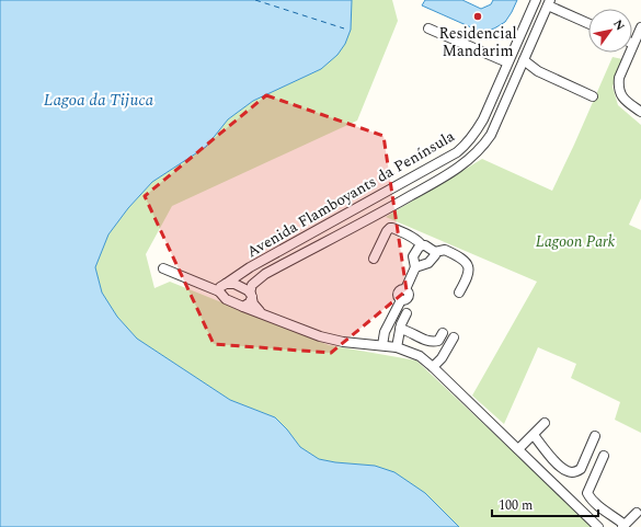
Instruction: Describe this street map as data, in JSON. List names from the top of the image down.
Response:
{
  "streets": {
    "street": ["Avenida Flamboyants da Península"]
  },
  "water": ["Lagoa da Tijuca"],
  "parks": ["Lagoon Park"],
  "places": ["Residencial Mandarim"],
  "scale_bar": "100 m",
  "north": "top right"
}
